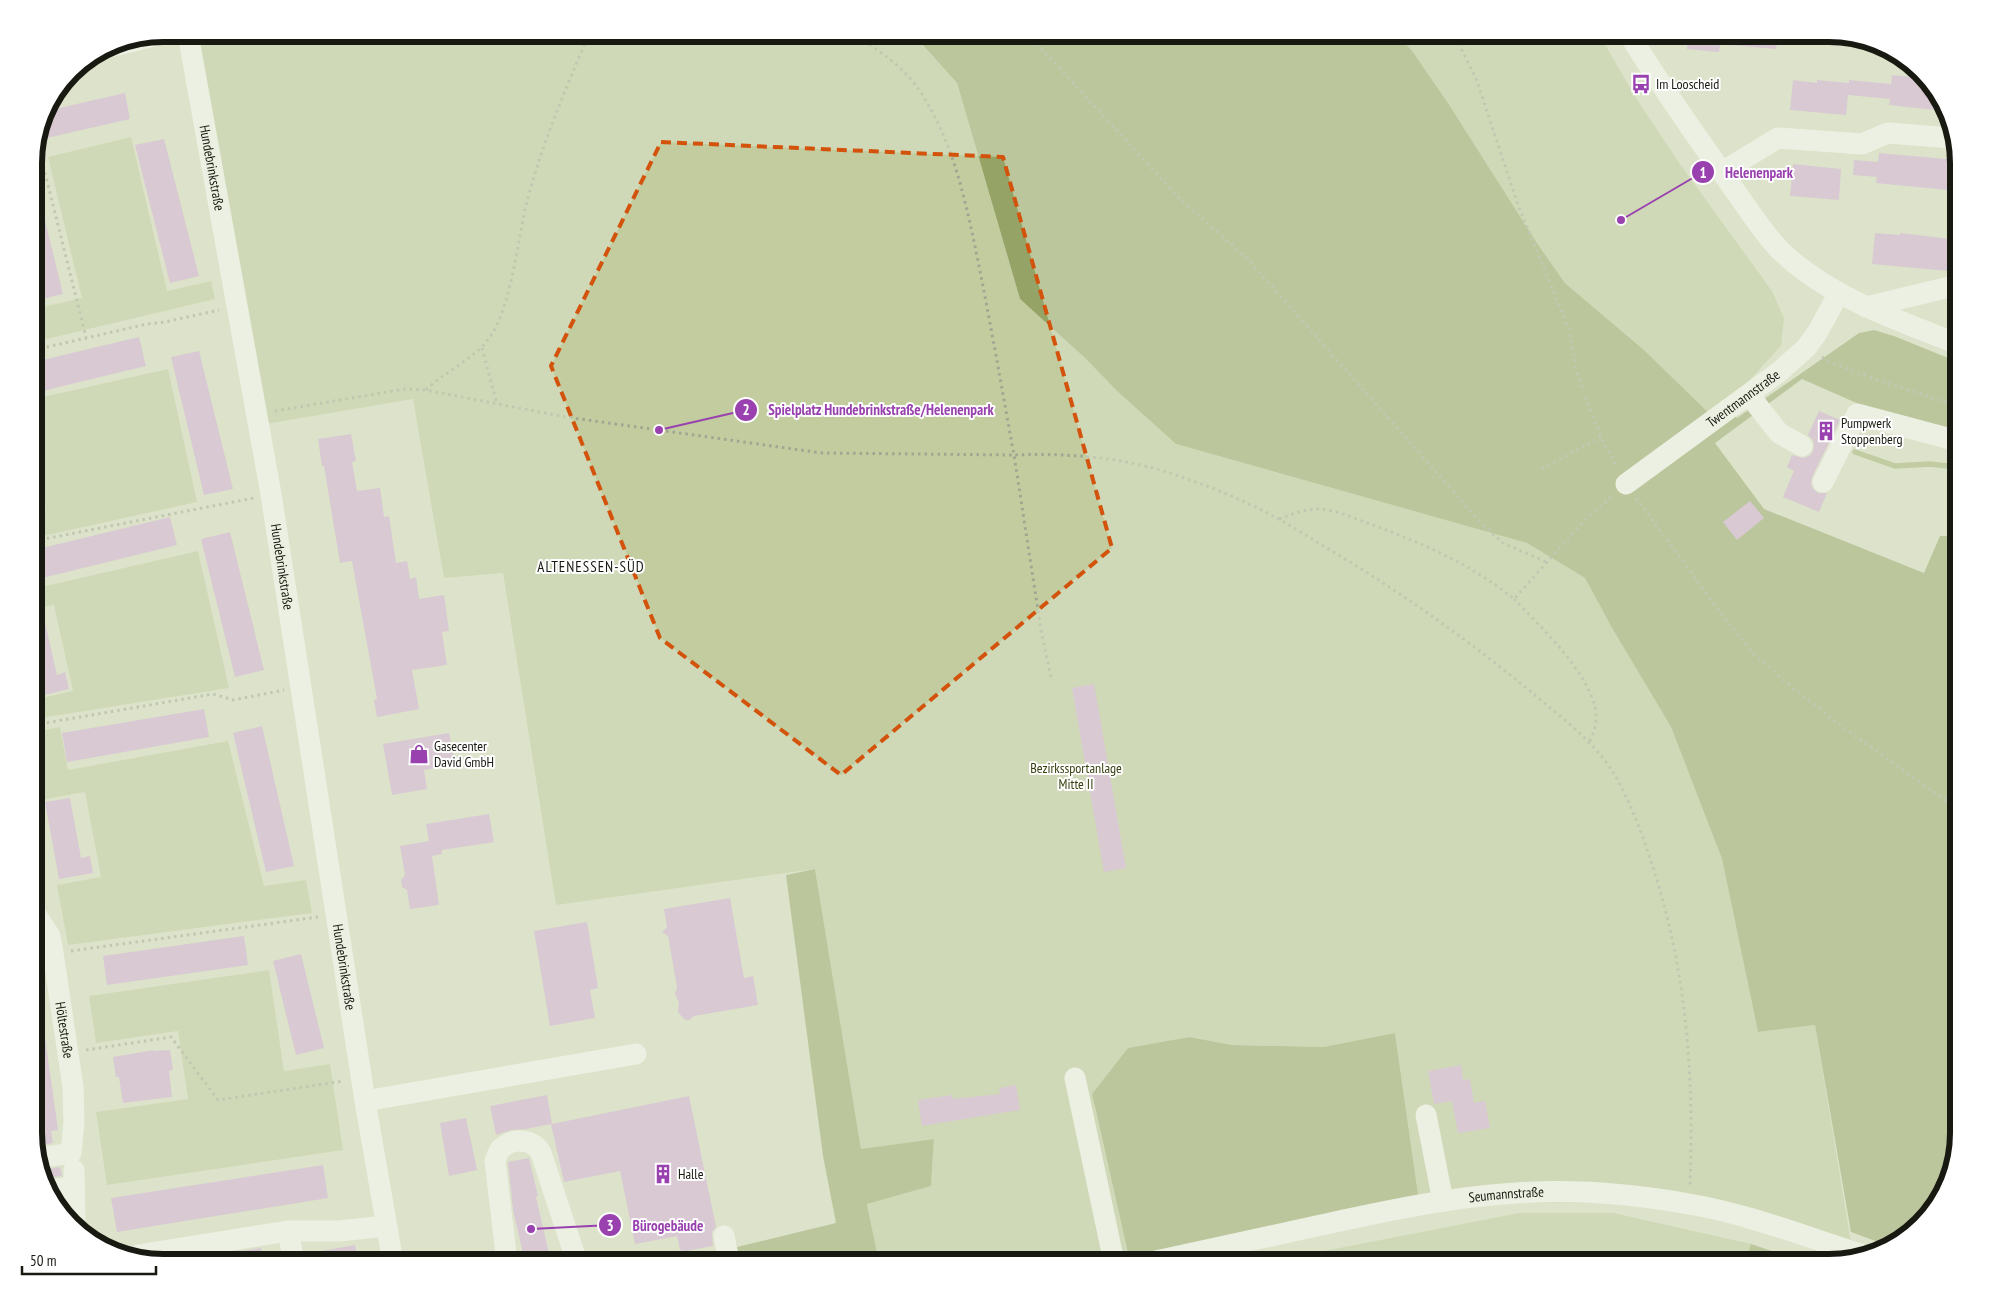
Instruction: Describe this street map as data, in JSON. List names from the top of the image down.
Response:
{
  "streets": {
    "street": [
      "Hundebrinkstraße",
      "Twentmannstraße",
      "Höltestraße",
      "Seumannstraße"
    ]
  },
  "districts": ["ALTENESSEN-SÜD"],
  "parks": ["Bezirkssportanlage Mitte II"],
  "places": {
    "bus stop": ["Im Looscheid"],
    "other": ["Helenenpark", "Spielplatz Hundebrinkstraße/Helenenpark", "Bürogebäude"],
    "building": ["Pumpwerk Stoppenberg", "Halle"],
    "shop": ["Gasecenter David GmbH"]
  },
  "scale_bar": "50 m"
}
